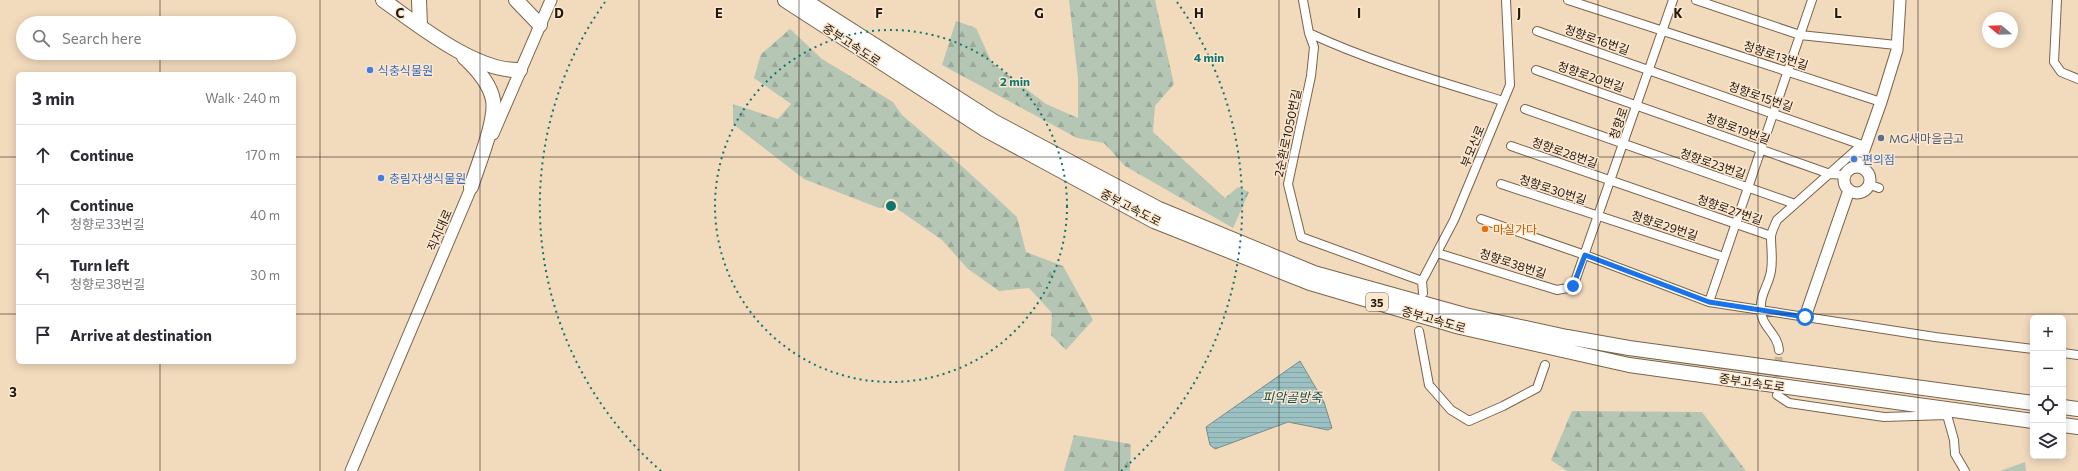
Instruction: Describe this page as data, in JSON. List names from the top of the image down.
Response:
{
  "streets": {
    "highway": ["중부고속도로", "35"],
    "main road": ["직지대로"],
    "street": [
      "청향로16번길",
      "청향로13번길",
      "청향로20번길",
      "청향로15번길",
      "청향로",
      "청향로19번길",
      "2순환로1050번길",
      "부모산로",
      "청향로28번길",
      "청향로23번길",
      "청향로30번길",
      "청향로27번길",
      "청향로29번길",
      "청향로38번길"
    ]
  },
  "crossings": [
    ["청향로16번길", "청향로15번길"],
    ["청향로16번길", "청향로"],
    ["청향로13번길", "청향로"],
    ["청향로20번길", "청향로"],
    ["청향로20번길", "청향로19번길"],
    ["청향로15번길", "청향로"],
    ["청향로", "청향로19번길"],
    ["청향로", "청향로28번길"],
    ["청향로", "청향로23번길"],
    ["청향로", "청향로30번길"],
    ["청향로", "청향로27번길"],
    ["청향로", "청향로29번길"],
    ["청향로", "청향로38번길"],
    ["2순환로1050번길", "부모산로"],
    ["부모산로", "청향로38번길"],
    ["청향로28번길", "청향로27번길"],
    ["청향로30번길", "청향로29번길"]
  ],
  "water": ["피악골방죽"],
  "places": [
    "식충식물원",
    "MG새마을금고",
    "편의점",
    "충림자생식물원",
    "마실가다"
  ],
  "north": "left",
  "page": {
    "search": "Search here",
    "heading": ["3 min", "Walk · 240 m"],
    "list": [
      ["Continue", "170 m"],
      ["Continue", "청향로33번길", "40 m"],
      ["Turn left", "청향로38번길", "30 m"],
      "Arrive at destination"
    ],
    "map_buttons": ["+", "−"]
  },
  "grid": {
    "columns": [
      "C",
      "D",
      "E",
      "F",
      "G",
      "H",
      "I",
      "J",
      "K",
      "L"
    ],
    "rows": ["3"]
  },
  "rings": ["4 min", "2 min"]
}
